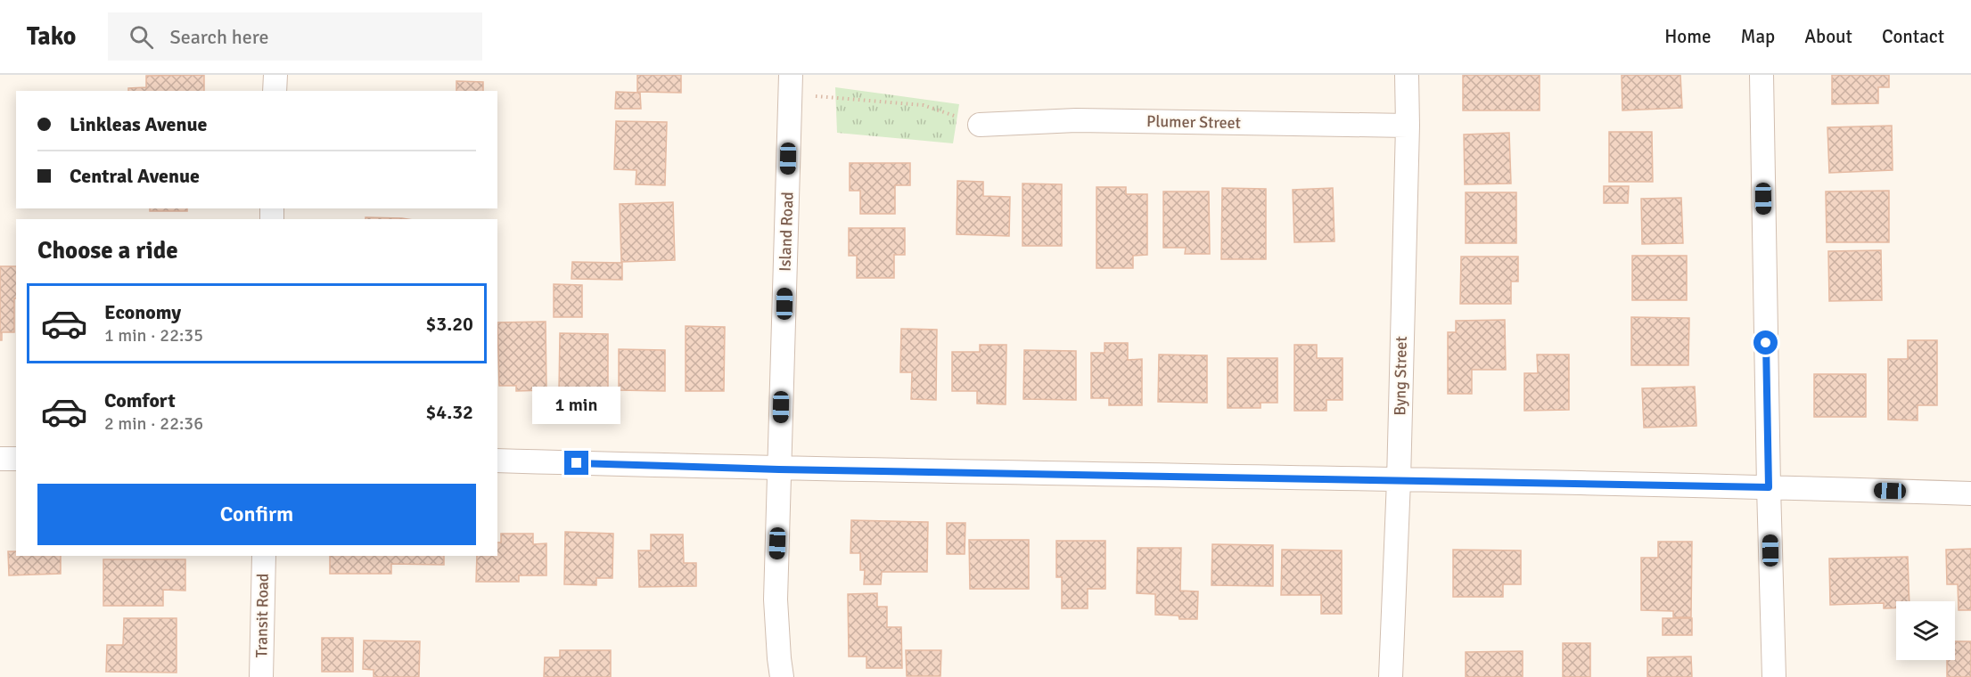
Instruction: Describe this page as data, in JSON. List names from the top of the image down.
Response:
{
  "streets": {
    "street": [
      "Plumer Street",
      "Island Road",
      "Byng Street",
      "Transit Road"
    ]
  },
  "crossings": [
    ["Plumer Street", "Byng Street"]
  ],
  "page": {
    "header": "Tako",
    "search": "Search here",
    "nav": [
      "Home",
      "Map",
      "About",
      "Contact"
    ],
    "banner": ["Linkleas Avenue", "Central Avenue"],
    "heading": "Choose a ride",
    "list": [
      {
        "name": "Economy",
        "note": "1 min · 22:35",
        "value": "$3.20"
      },
      {
        "name": "Comfort",
        "note": "2 min · 22:36",
        "value": "$4.32"
      }
    ],
    "bubble": "1 min",
    "buttons": "Confirm"
  }
}
